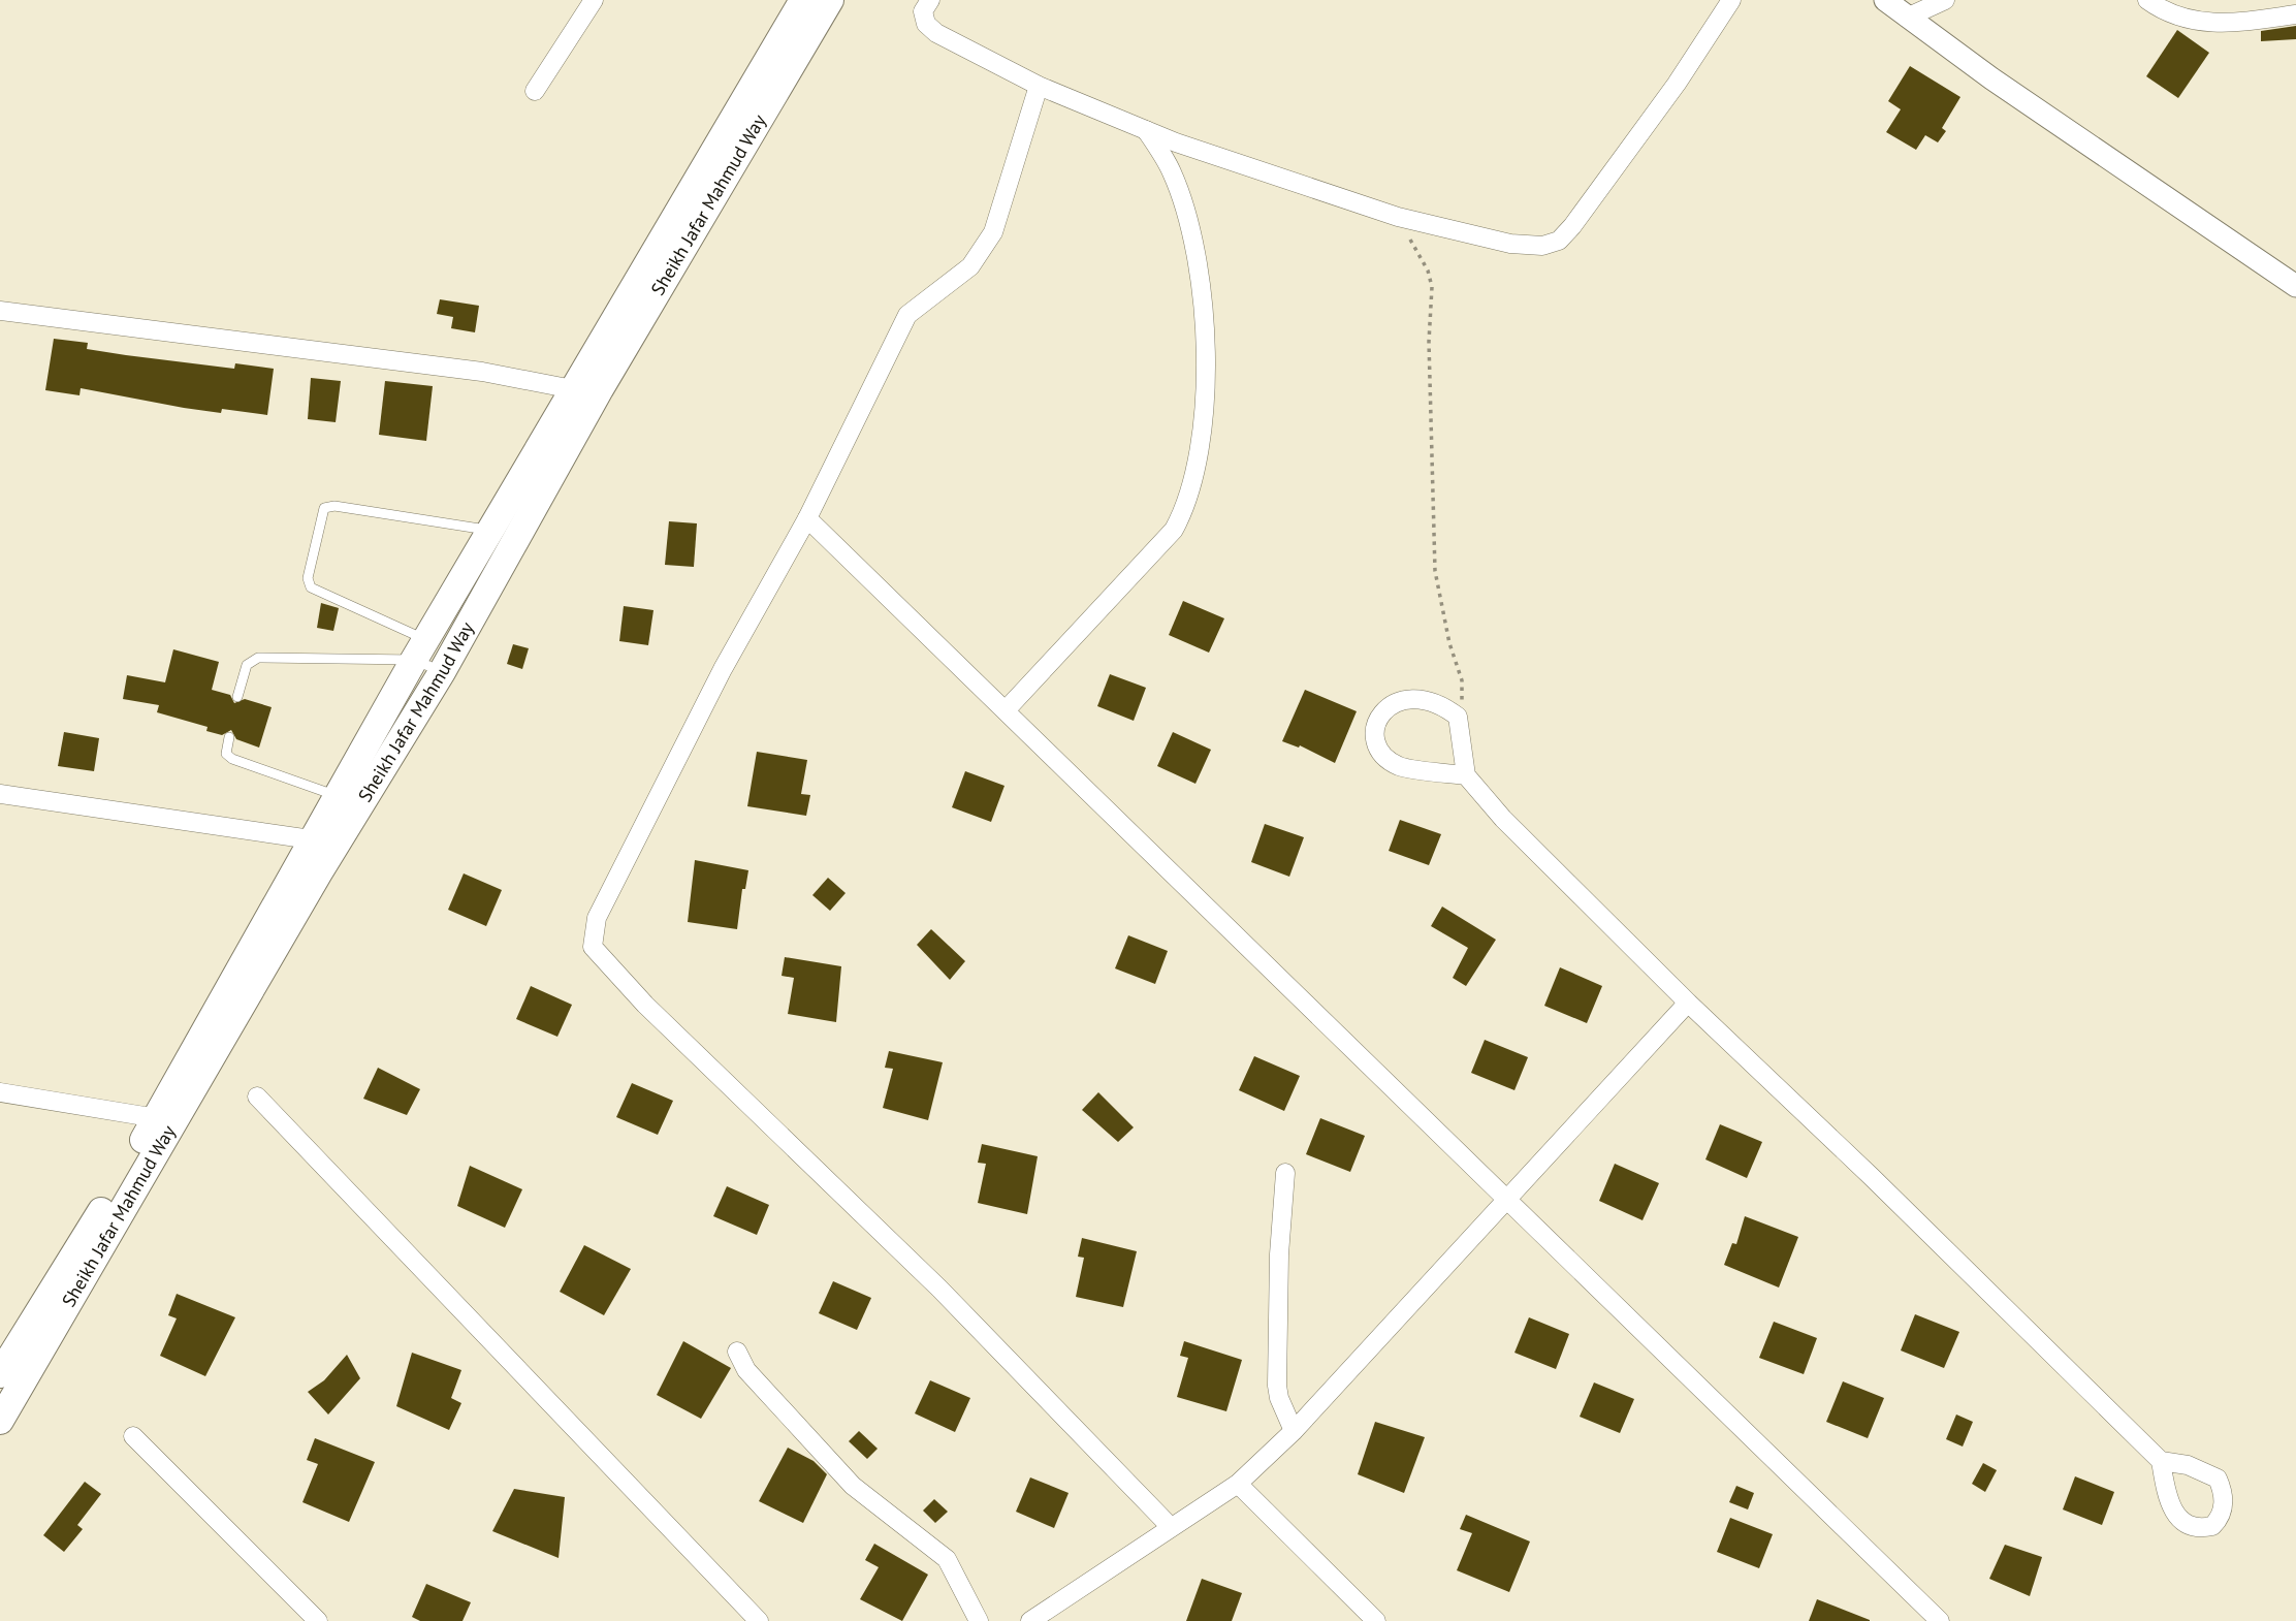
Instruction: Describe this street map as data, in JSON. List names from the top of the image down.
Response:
{
  "streets": {
    "main road": ["Sheikh Jafar Mahmud Way"]
  }
}
